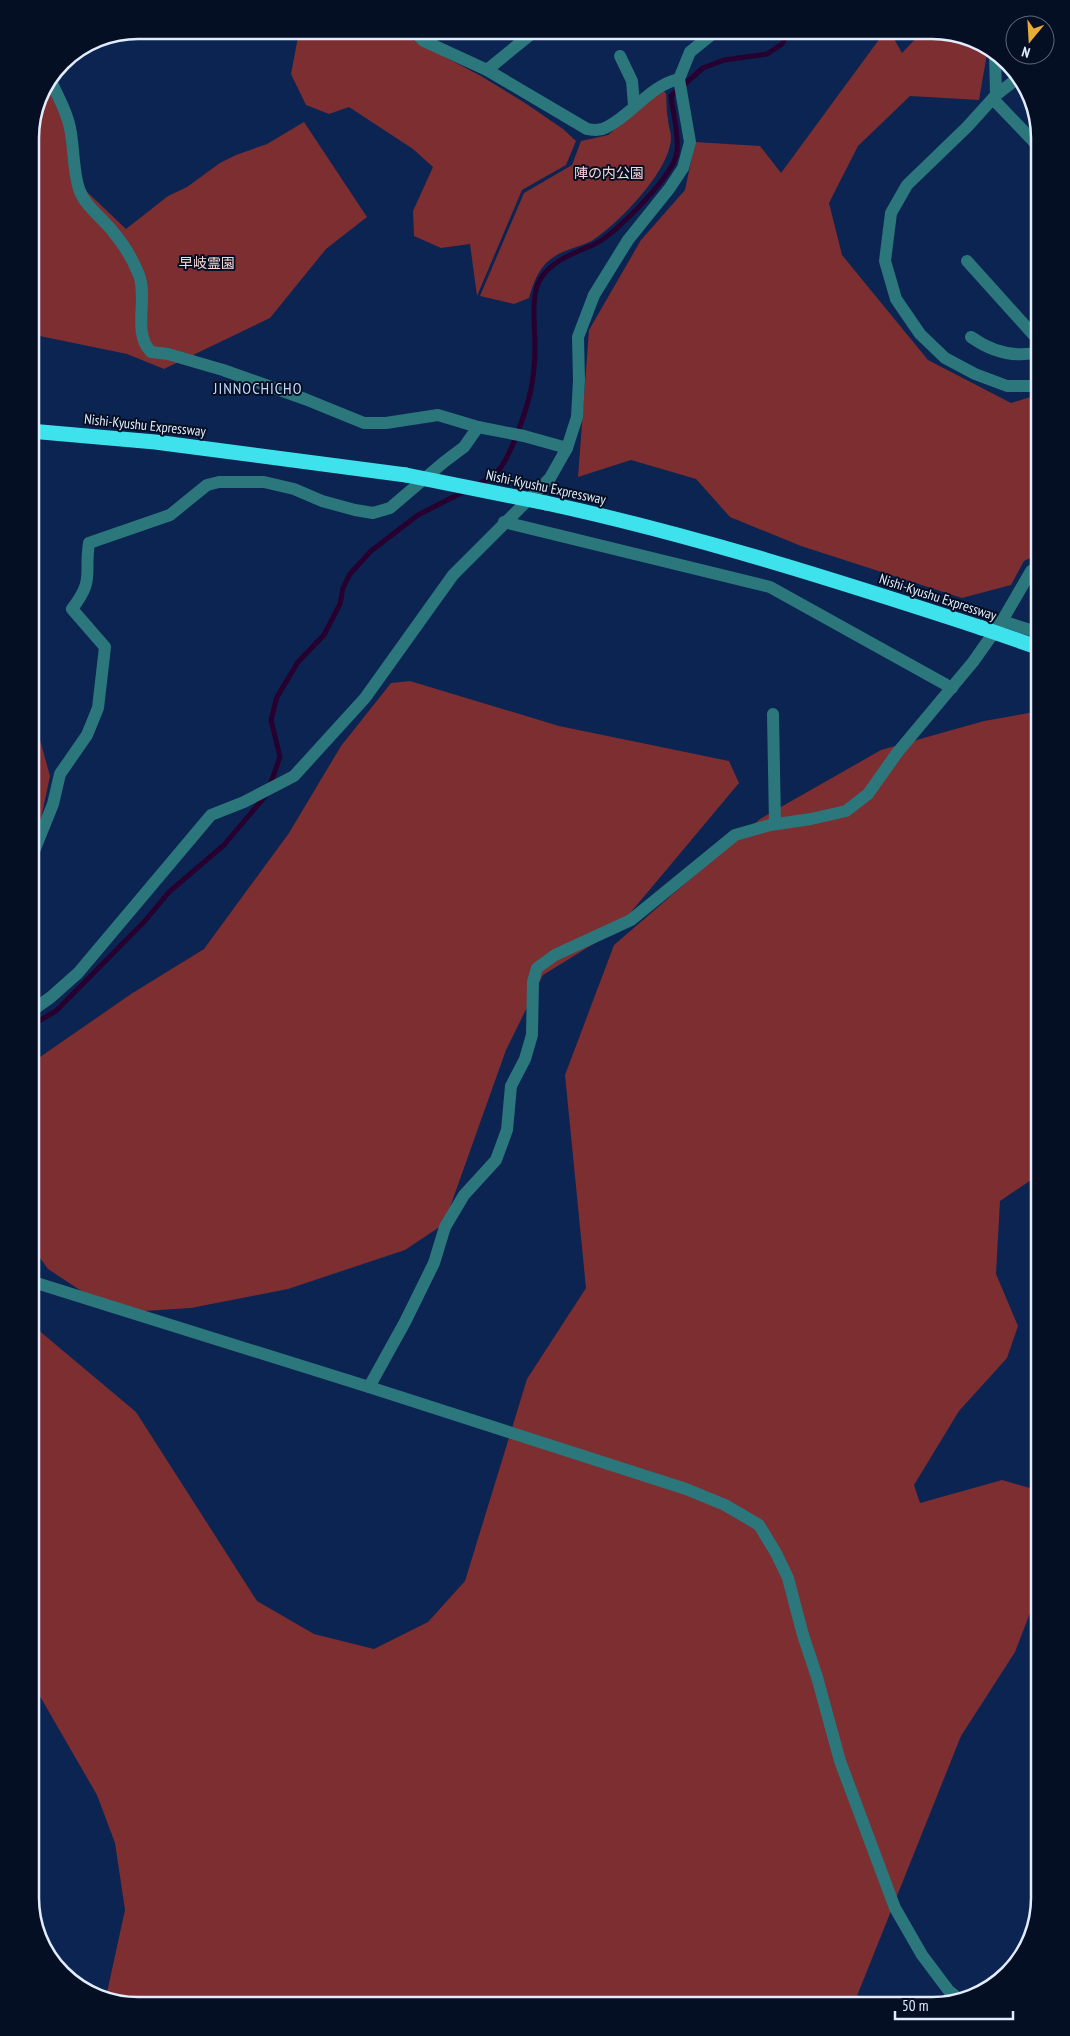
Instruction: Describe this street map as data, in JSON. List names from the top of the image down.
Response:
{
  "streets": {
    "highway": ["Nishi-Kyushu Expressway"]
  },
  "districts": ["JINNOCHICHO"],
  "parks": ["陣の内公園", "早岐霊園"],
  "scale_bar": "50 m",
  "north": "bottom"
}
